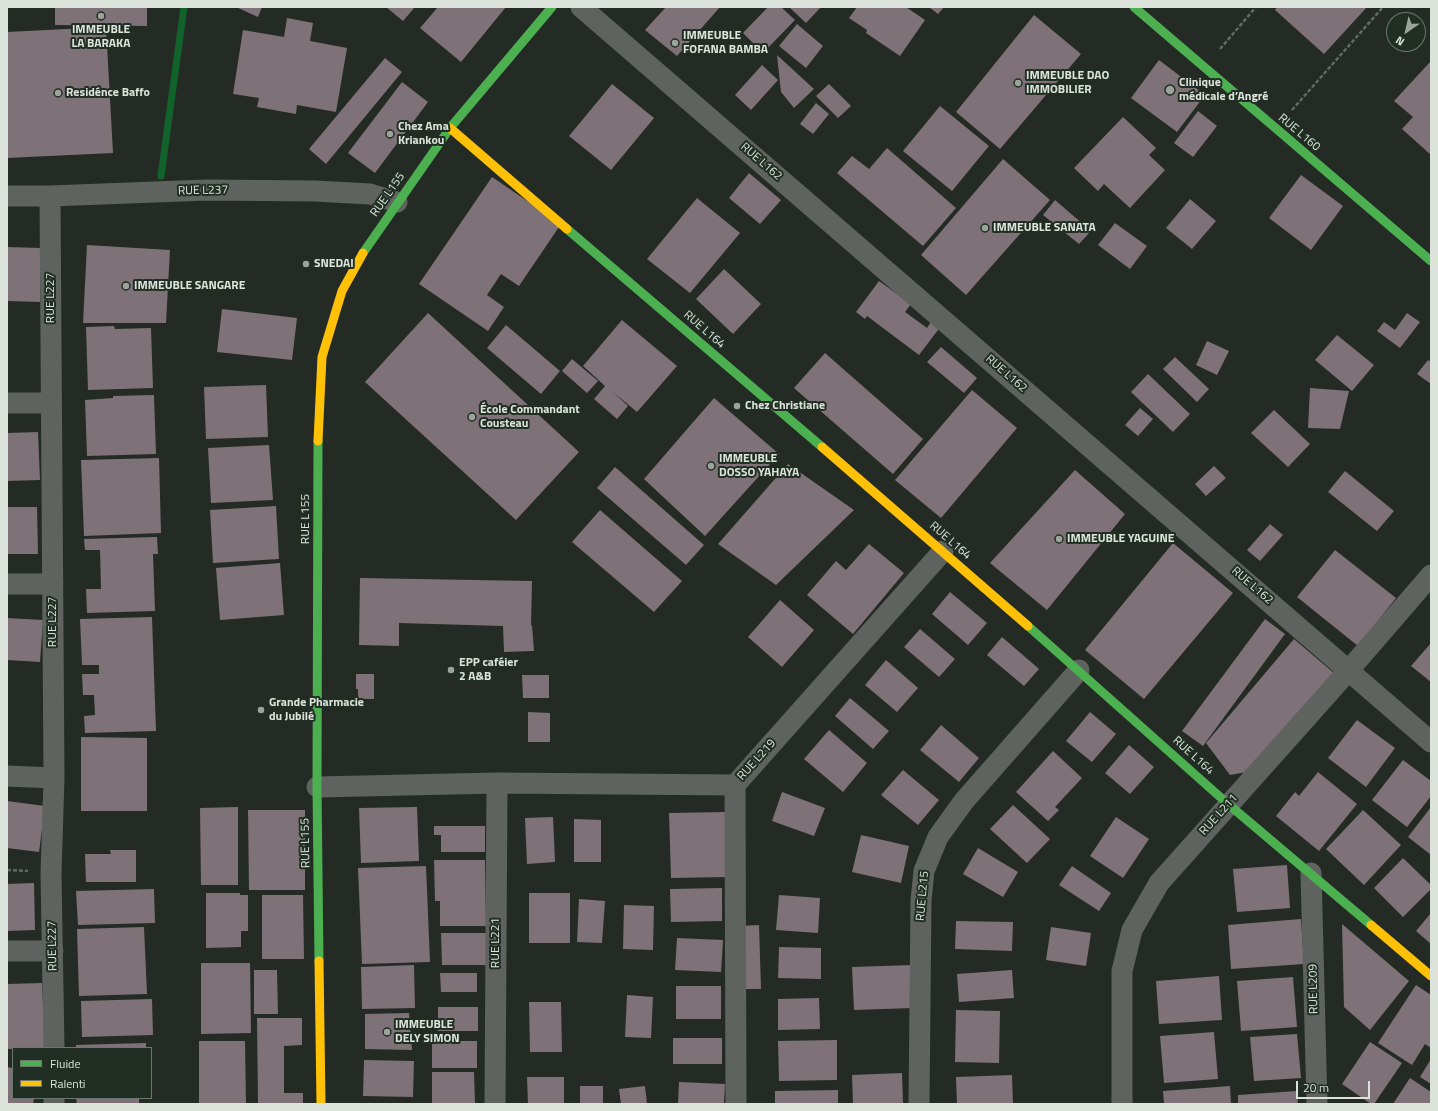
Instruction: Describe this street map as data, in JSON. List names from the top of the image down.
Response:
{
  "streets": {
    "street": [
      "RUE L160",
      "RUE L162",
      "RUE L237",
      "RUE L155",
      "RUE L227",
      "RUE L164",
      "RUE L219",
      "RUE L211",
      "RUE L215",
      "RUE L221",
      "RUE L209"
    ]
  },
  "crossings": [
    ["RUE L162", "RUE L211"],
    ["RUE L237", "RUE L155"],
    ["RUE L237", "RUE L227"],
    ["RUE L155", "RUE L164"],
    ["RUE L164", "RUE L219"],
    ["RUE L164", "RUE L211"],
    ["RUE L164", "RUE L215"],
    ["RUE L164", "RUE L209"]
  ],
  "places": [
    "IMMEUBLE LA BARAKA",
    "IMMEUBLE FOFANA BAMBA",
    "IMMEUBLE DAO IMMOBILIER",
    "Clinique médicale d’Angré",
    "Residénce Baffo",
    "Chez Ama Kriankou",
    "IMMEUBLE SANATA",
    "SNEDAI",
    "IMMEUBLE SANGARE",
    "Chez Christiane",
    "École Commandant Cousteau",
    "IMMEUBLE DOSSO YAHAYA",
    "IMMEUBLE YAGUINE",
    "EPP caféier 2 A&B",
    "Grande Pharmacie du Jubilé",
    "IMMEUBLE DELY SIMON"
  ],
  "legend": ["Fluide", "Ralenti"],
  "scale_bar": "20 m",
  "north": "bottom left"
}
